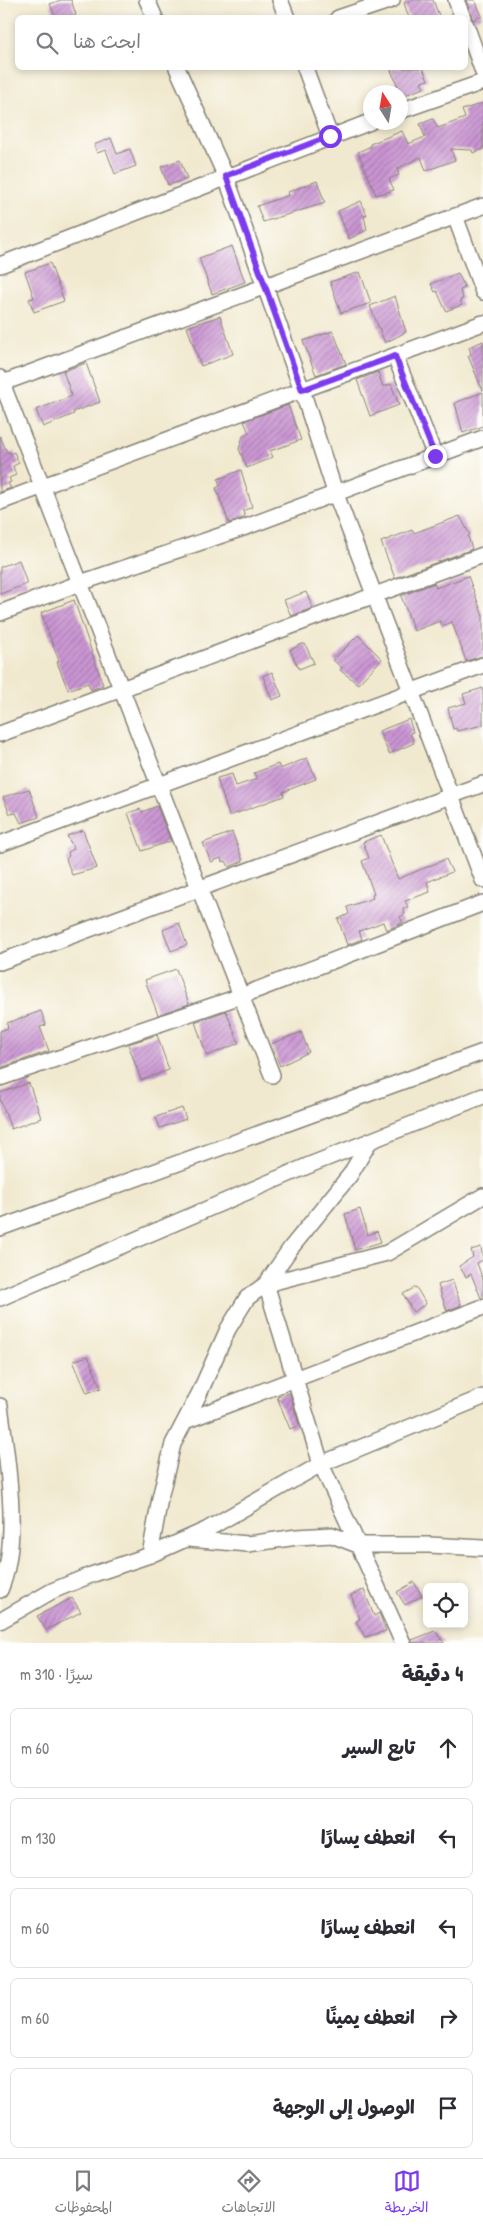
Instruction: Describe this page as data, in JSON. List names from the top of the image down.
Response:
{
  "north": "top",
  "page": {
    "search": "ابحث هنا",
    "heading": ["4 دقيقة", "سيرًا · 310 m"],
    "list": [
      ["تابع السير", "60 m"],
      ["انعطف يسارًا", "130 m"],
      ["انعطف يسارًا", "60 m"],
      ["انعطف يمينًا", "60 m"],
      "الوصول إلى الوجهة"
    ],
    "nav": ["الخريطة", "الاتجاهات", "المحفوظات"]
  }
}
